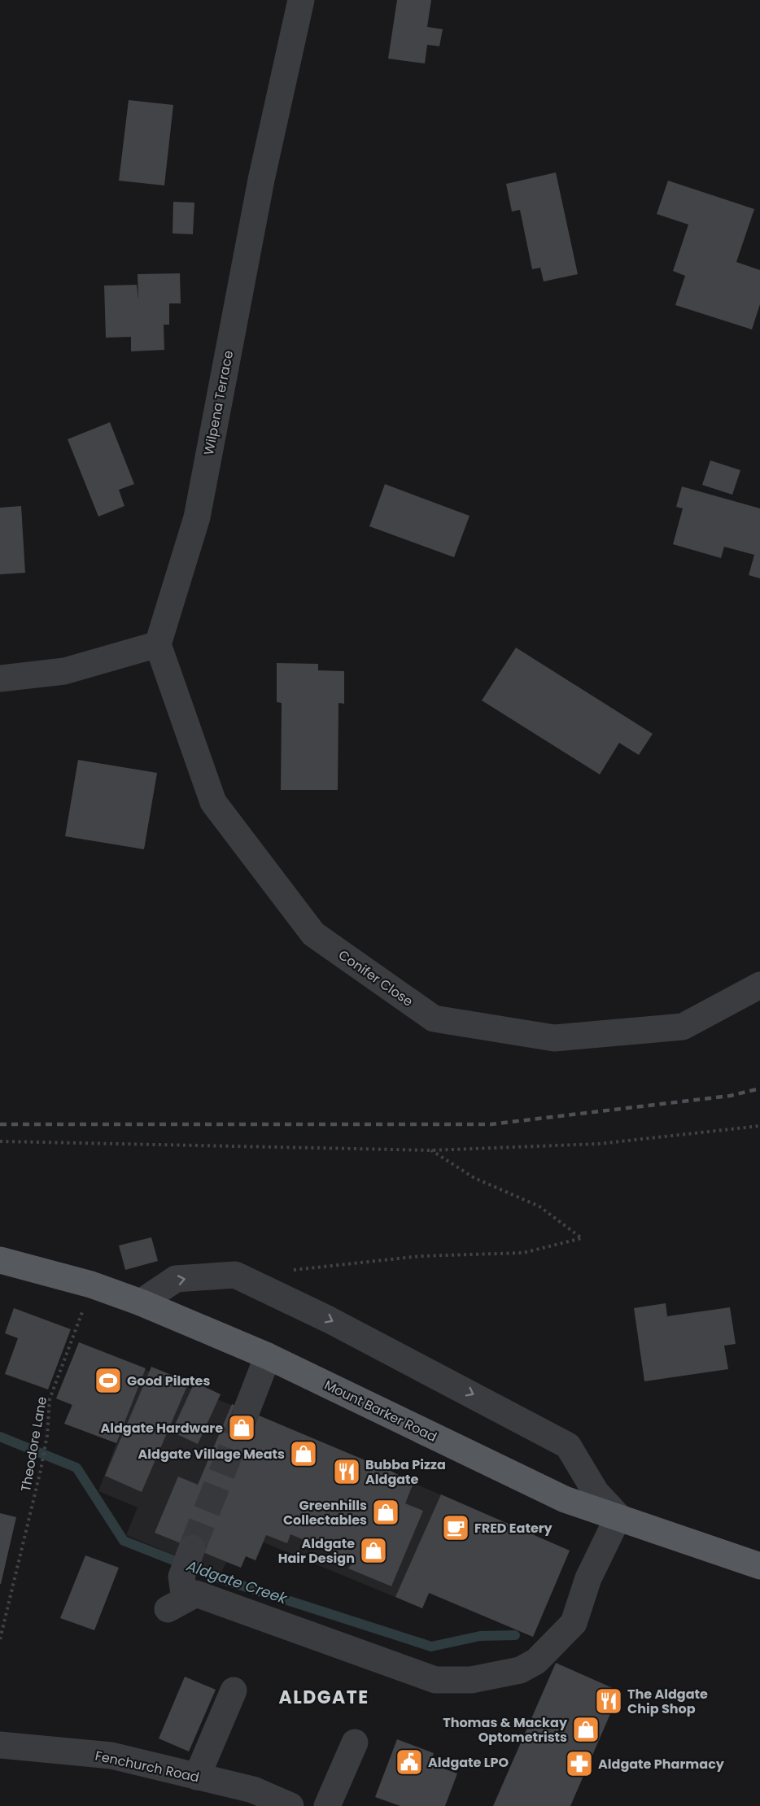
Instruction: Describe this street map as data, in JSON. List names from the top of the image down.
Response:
{
  "streets": {
    "main road": ["Mount Barker Road"],
    "street": ["Wilpena Terrace", "Conifer Close", "Fenchurch Road"],
    "path": ["Theodore Lane"]
  },
  "crossings": [
    ["Wilpena Terrace", "Conifer Close"],
    ["Mount Barker Road", "Theodore Lane"]
  ],
  "districts": ["ALDGATE"],
  "water": ["Aldgate Creek"],
  "places": {
    "sports": ["Good Pilates"],
    "shop": [
      "Aldgate Hardware",
      "Aldgate Village Meats",
      "Greenhills Collectables",
      "Aldgate Hair Design",
      "Thomas & Mackay Optometrists"
    ],
    "restaurant": ["Bubba Pizza Aldgate", "The Aldgate Chip Shop"],
    "cafe": ["FRED Eatery"],
    "public building": ["Aldgate LPO"],
    "pharmacy": ["Aldgate Pharmacy"]
  }
}
